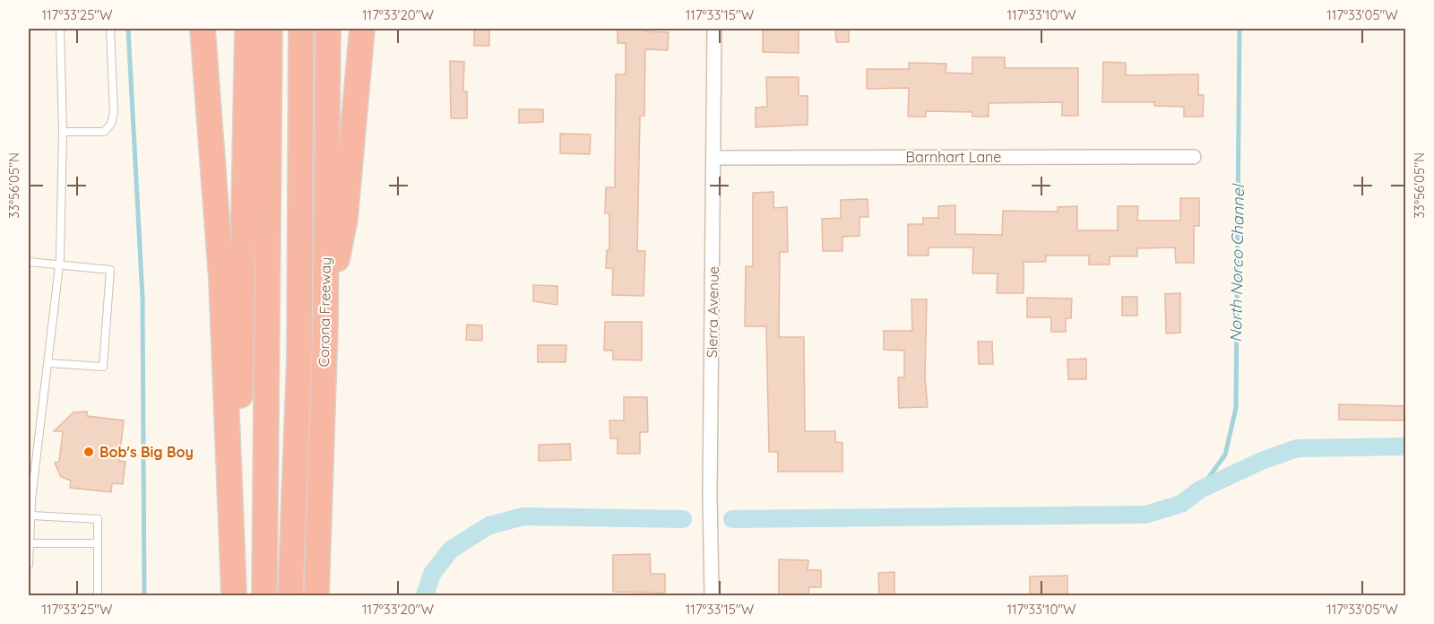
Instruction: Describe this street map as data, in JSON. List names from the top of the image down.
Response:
{
  "streets": {
    "highway": ["Corona Freeway"],
    "street": ["Barnhart Lane", "Sierra Avenue"]
  },
  "crossings": [
    ["Barnhart Lane", "Sierra Avenue"]
  ],
  "water": ["North Norco Channel"],
  "places": ["Bob's Big Boy"],
  "coordinates": [
    "117°33'25\"W",
    "117°33'20\"W",
    "117°33'15\"W",
    "117°33'10\"W",
    "117°33'05\"W",
    "33°56'05\"N"
  ]
}
